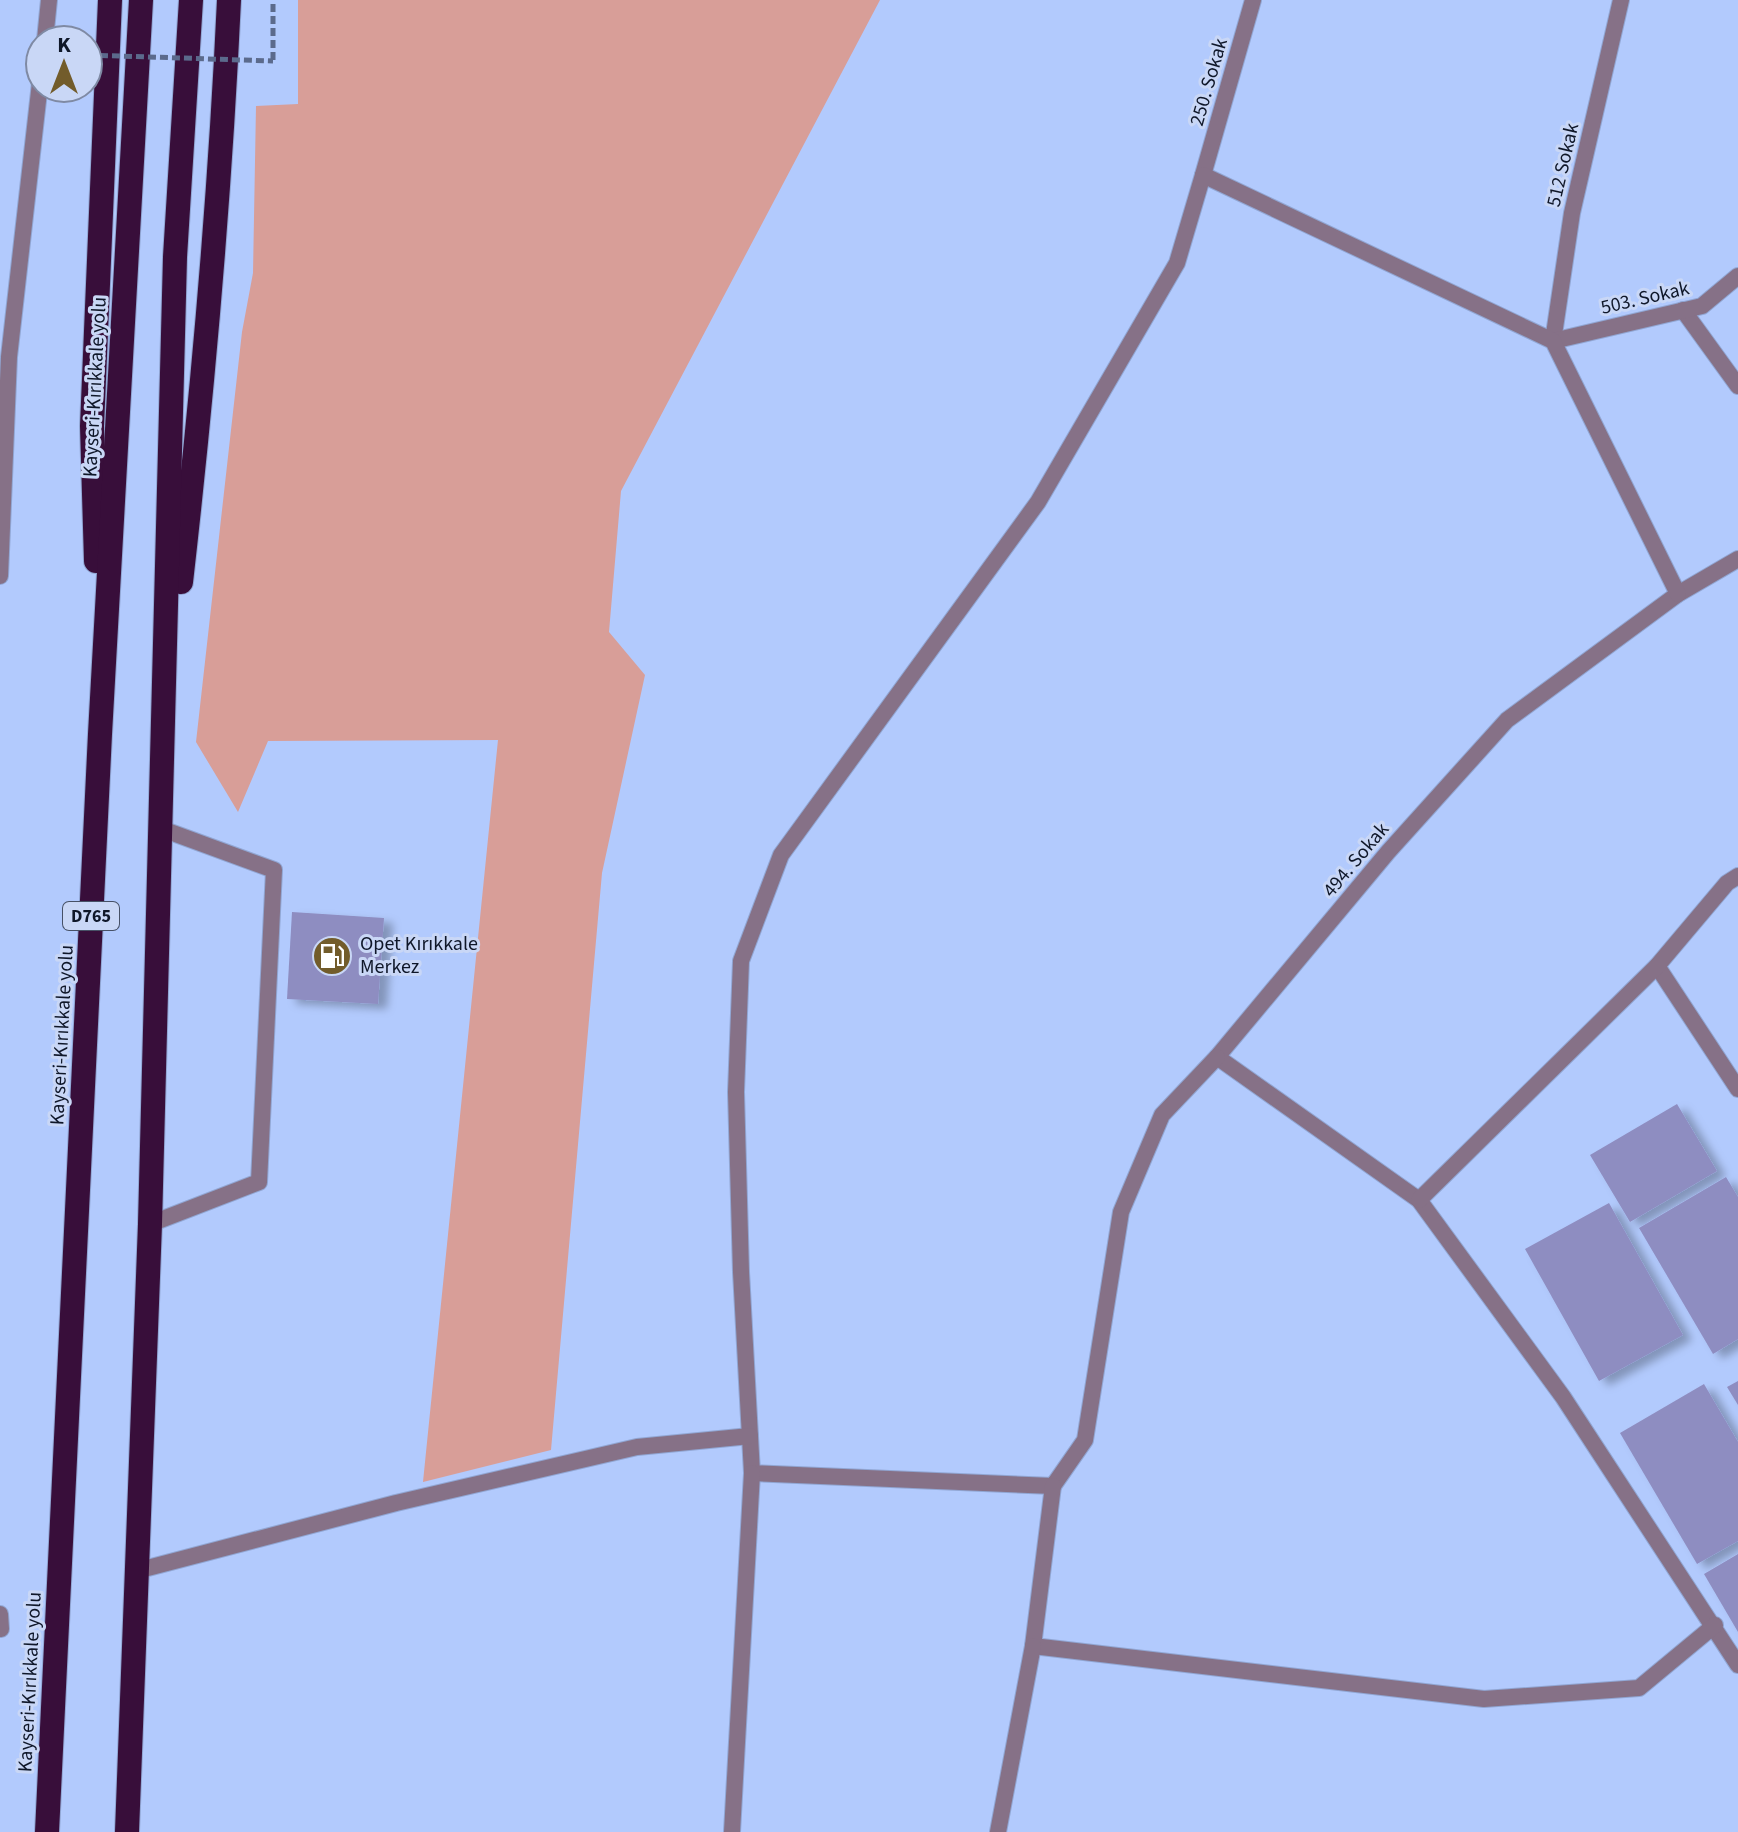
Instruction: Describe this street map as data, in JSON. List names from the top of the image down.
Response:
{
  "streets": {
    "highway": ["Kayseri-Kırıkkale yolu", "D765"],
    "street": [
      "250. Sokak",
      "512 Sokak",
      "503. Sokak",
      "494. Sokak"
    ]
  },
  "crossings": [
    ["512 Sokak", "503. Sokak"]
  ],
  "places": {
    "fuel station": ["Opet Kırıkkale Merkez"]
  },
  "north": "top"
}
